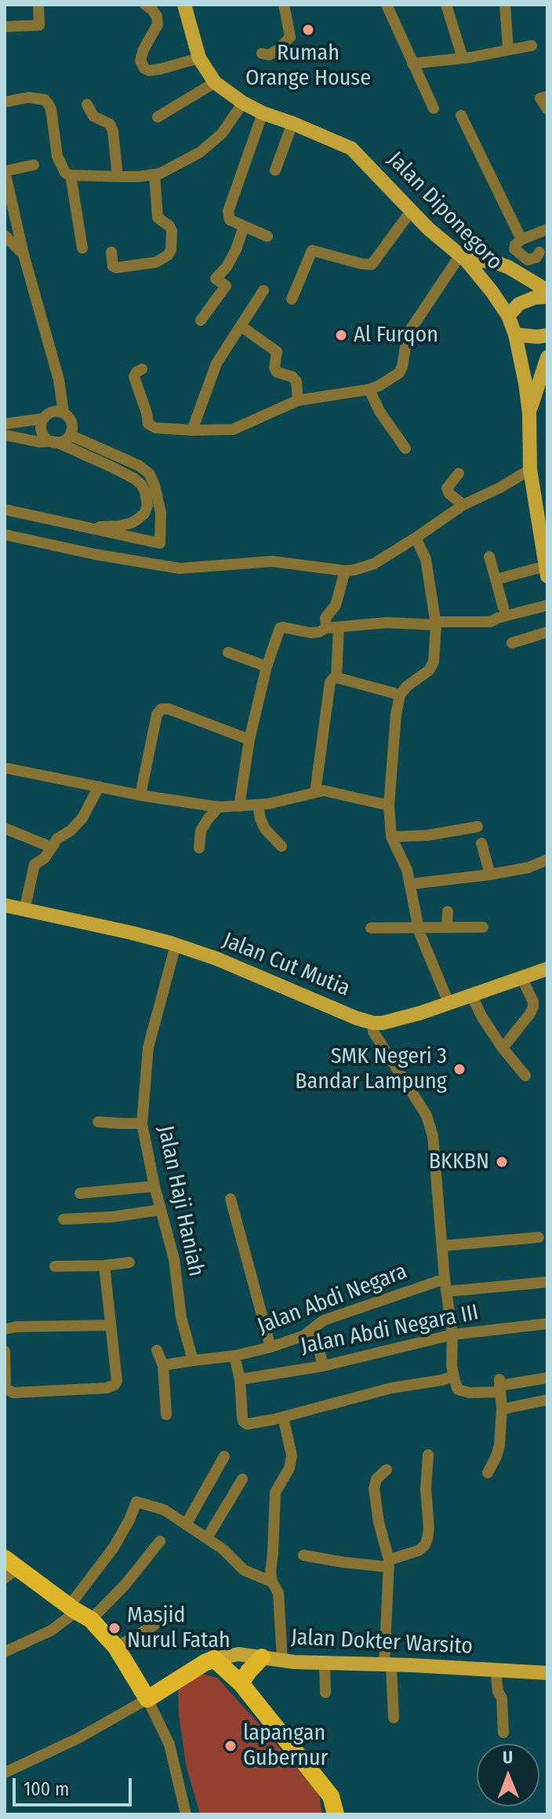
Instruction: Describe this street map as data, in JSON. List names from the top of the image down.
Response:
{
  "streets": {
    "main road": ["Jalan Diponegoro", "Jalan Cut Mutia", "Jalan Dokter Warsito"],
    "street": ["Jalan Haji Haniah", "Jalan Abdi Negara", "Jalan Abdi Negara III"]
  },
  "crossings": [
    ["Jalan Cut Mutia", "Jalan Haji Haniah"],
    ["Jalan Haji Haniah", "Jalan Abdi Negara"]
  ],
  "places": [
    "Rumah Orange House",
    "Al Furqon",
    "SMK Negeri 3 Bandar Lampung",
    "BKKBN",
    "Masjid Nurul Fatah",
    "lapangan Gubernur"
  ],
  "scale_bar": "100 m",
  "north": "top"
}
